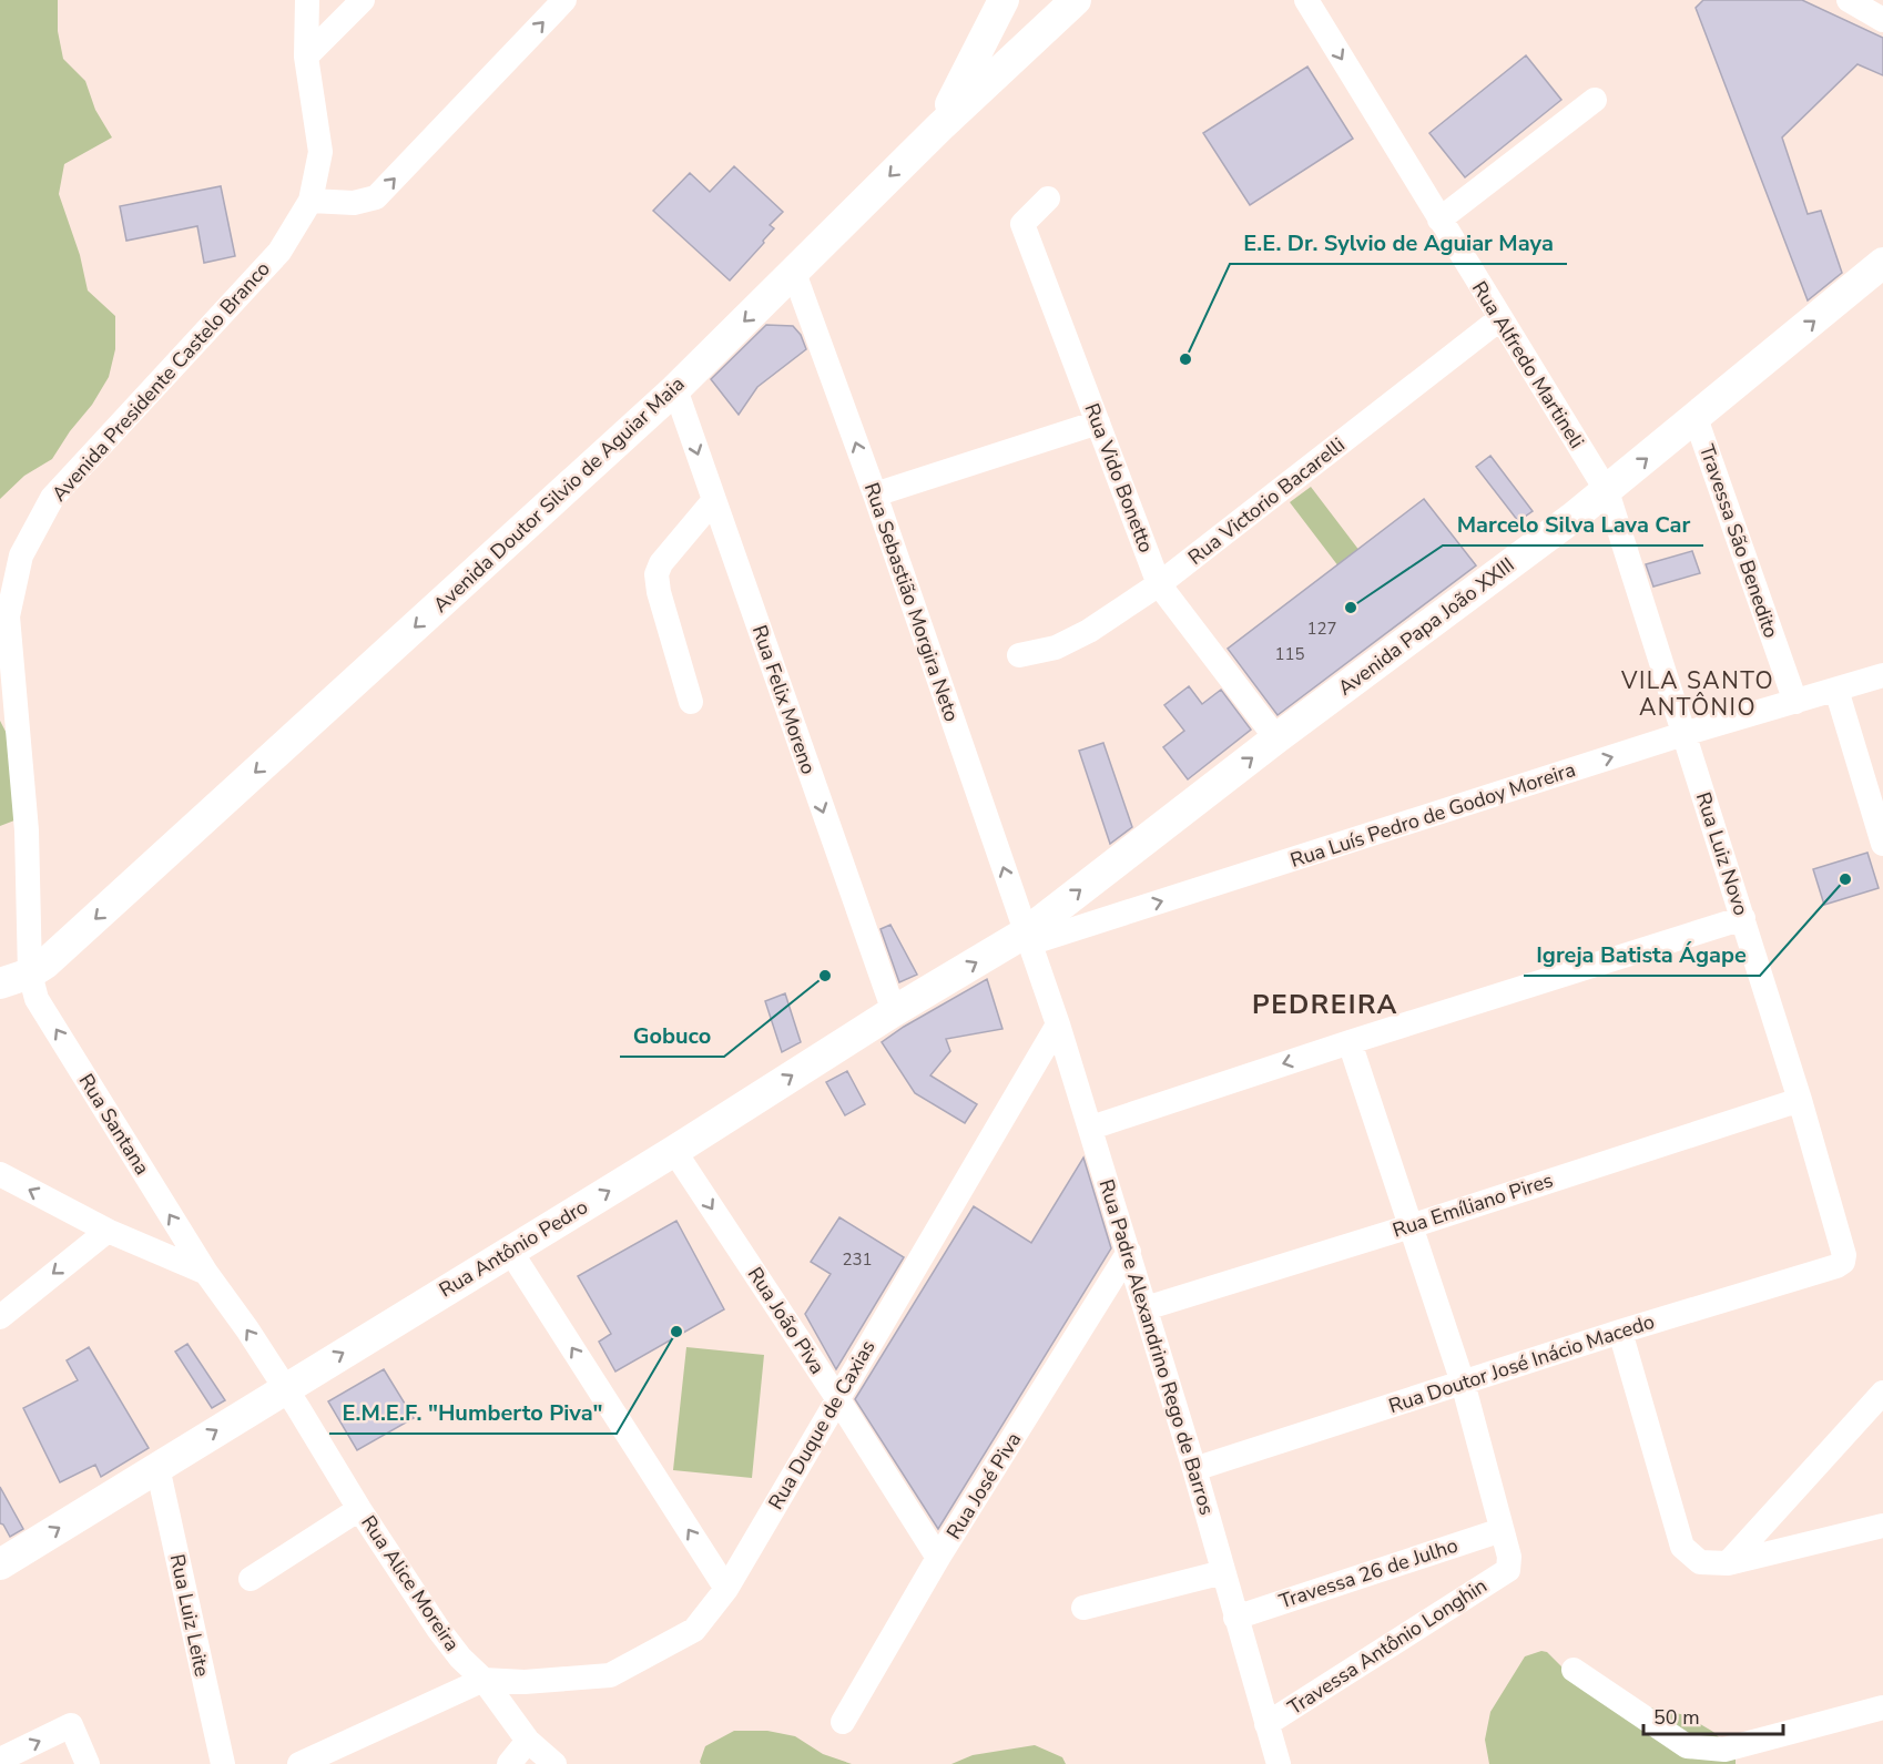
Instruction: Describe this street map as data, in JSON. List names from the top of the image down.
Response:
{
  "streets": {
    "main road": ["Avenida Doutor Silvio de Aguiar Maia", "Avenida Papa João XXIII", "Rua Antônio Pedro"],
    "street": [
      "Rua Alfredo Martineli",
      "Avenida Presidente Castelo Branco",
      "Rua Vido Bonetto",
      "Rua Victorio Bacarelli",
      "Travessa São Benedito",
      "Rua Sebastião Morgira Neto",
      "Rua Felix Moreno",
      "Rua Luís Pedro de Godoy Moreira",
      "Rua Luiz Novo",
      "Rua Santana",
      "Rua Emíliano Pires",
      "Rua João Piva",
      "Rua Padre Alexandrino Rego de Barros",
      "Rua Doutor José Inácio Macedo",
      "Rua Duque de Caxias",
      "Rua José Piva",
      "Travessa 26 de Julho",
      "Rua Alice Moreira",
      "Rua Luiz Leite",
      "Travessa Antônio Longhin"
    ]
  },
  "crossings": [
    ["Rua Alfredo Martineli", "Rua Victorio Bacarelli"],
    ["Rua Alfredo Martineli", "Avenida Papa João XXIII"],
    ["Rua Alfredo Martineli", "Rua Luiz Novo"],
    ["Avenida Presidente Castelo Branco", "Avenida Doutor Silvio de Aguiar Maia"],
    ["Avenida Presidente Castelo Branco", "Rua Santana"],
    ["Rua Vido Bonetto", "Rua Victorio Bacarelli"],
    ["Rua Vido Bonetto", "Avenida Papa João XXIII"],
    ["Avenida Doutor Silvio de Aguiar Maia", "Rua Sebastião Morgira Neto"],
    ["Avenida Doutor Silvio de Aguiar Maia", "Rua Felix Moreno"],
    ["Avenida Doutor Silvio de Aguiar Maia", "Rua Santana"],
    ["Travessa São Benedito", "Avenida Papa João XXIII"],
    ["Travessa São Benedito", "Rua Luís Pedro de Godoy Moreira"],
    ["Rua Sebastião Morgira Neto", "Avenida Papa João XXIII"],
    ["Rua Sebastião Morgira Neto", "Rua Luís Pedro de Godoy Moreira"],
    ["Rua Sebastião Morgira Neto", "Rua Antônio Pedro"],
    ["Rua Sebastião Morgira Neto", "Rua Padre Alexandrino Rego de Barros"],
    ["Avenida Papa João XXIII", "Rua Luís Pedro de Godoy Moreira"],
    ["Avenida Papa João XXIII", "Rua Luiz Novo"],
    ["Avenida Papa João XXIII", "Rua Antônio Pedro"],
    ["Avenida Papa João XXIII", "Rua Padre Alexandrino Rego de Barros"],
    ["Rua Felix Moreno", "Rua Antônio Pedro"],
    ["Rua Luís Pedro de Godoy Moreira", "Rua Luiz Novo"],
    ["Rua Luís Pedro de Godoy Moreira", "Rua Antônio Pedro"],
    ["Rua Luís Pedro de Godoy Moreira", "Rua Padre Alexandrino Rego de Barros"],
    ["Rua Luiz Novo", "Rua Emíliano Pires"],
    ["Rua Luiz Novo", "Rua Doutor José Inácio Macedo"],
    ["Rua Santana", "Rua Antônio Pedro"],
    ["Rua Santana", "Rua Alice Moreira"],
    ["Rua Emíliano Pires", "Rua Padre Alexandrino Rego de Barros"],
    ["Rua Antônio Pedro", "Rua João Piva"],
    ["Rua Antônio Pedro", "Rua Padre Alexandrino Rego de Barros"],
    ["Rua Antônio Pedro", "Rua Alice Moreira"],
    ["Rua Antônio Pedro", "Rua Luiz Leite"],
    ["Rua João Piva", "Rua Duque de Caxias"],
    ["Rua João Piva", "Rua José Piva"],
    ["Rua Padre Alexandrino Rego de Barros", "Rua Doutor José Inácio Macedo"],
    ["Rua Padre Alexandrino Rego de Barros", "Rua Duque de Caxias"],
    ["Rua Padre Alexandrino Rego de Barros", "Rua José Piva"],
    ["Rua Padre Alexandrino Rego de Barros", "Travessa 26 de Julho"],
    ["Rua Padre Alexandrino Rego de Barros", "Travessa Antônio Longhin"],
    ["Rua Duque de Caxias", "Rua Alice Moreira"],
    ["Travessa 26 de Julho", "Travessa Antônio Longhin"]
  ],
  "one_way": [
    "Rua Alfredo Martineli",
    "Avenida Doutor Silvio de Aguiar Maia",
    "Rua Sebastião Morgira Neto",
    "Avenida Papa João XXIII",
    "Rua Felix Moreno",
    "Rua Santana",
    "Rua Antônio Pedro"
  ],
  "districts": ["VILA SANTO ANTÔNIO", "PEDREIRA"],
  "places": [
    "E.E. Dr. Sylvio de Aguiar Maya",
    "Marcelo Silva Lava Car",
    "Igreja Batista Ágape",
    "Gobuco",
    "E.M.E.F. \"Humberto Piva\""
  ],
  "house_numbers": ["127", "115", "231"],
  "scale_bar": "50 m"
}
